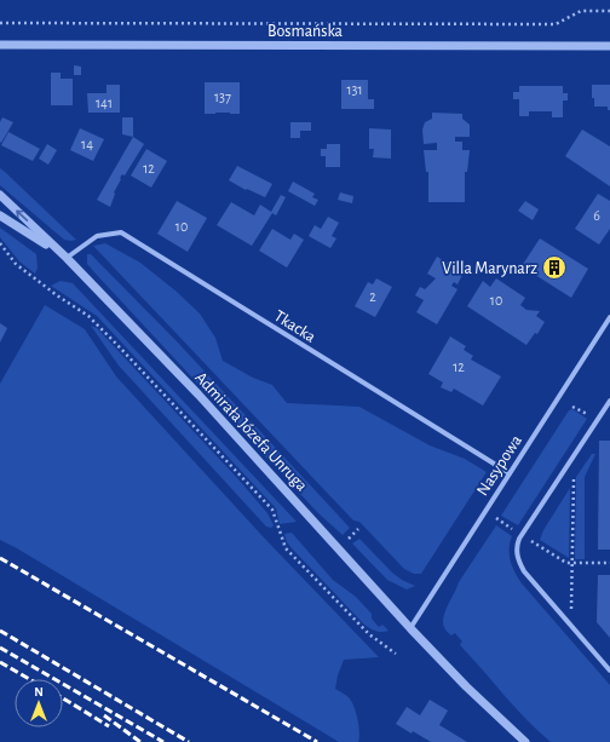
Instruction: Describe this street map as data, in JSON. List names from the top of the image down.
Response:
{
  "streets": {
    "street": [
      "Bosmańska",
      "Tkacka",
      "Admirała Józefa Unruga",
      "Nasypowa"
    ]
  },
  "crossings": [
    ["Tkacka", "Admirała Józefa Unruga"],
    ["Tkacka", "Nasypowa"],
    ["Admirała Józefa Unruga", "Nasypowa"]
  ],
  "places": {
    "building": ["Villa Marynarz"]
  },
  "house_numbers": [
    "131",
    "137",
    "141",
    "14",
    "12",
    "6",
    "10",
    "2",
    "10",
    "12"
  ],
  "north": "top"
}
